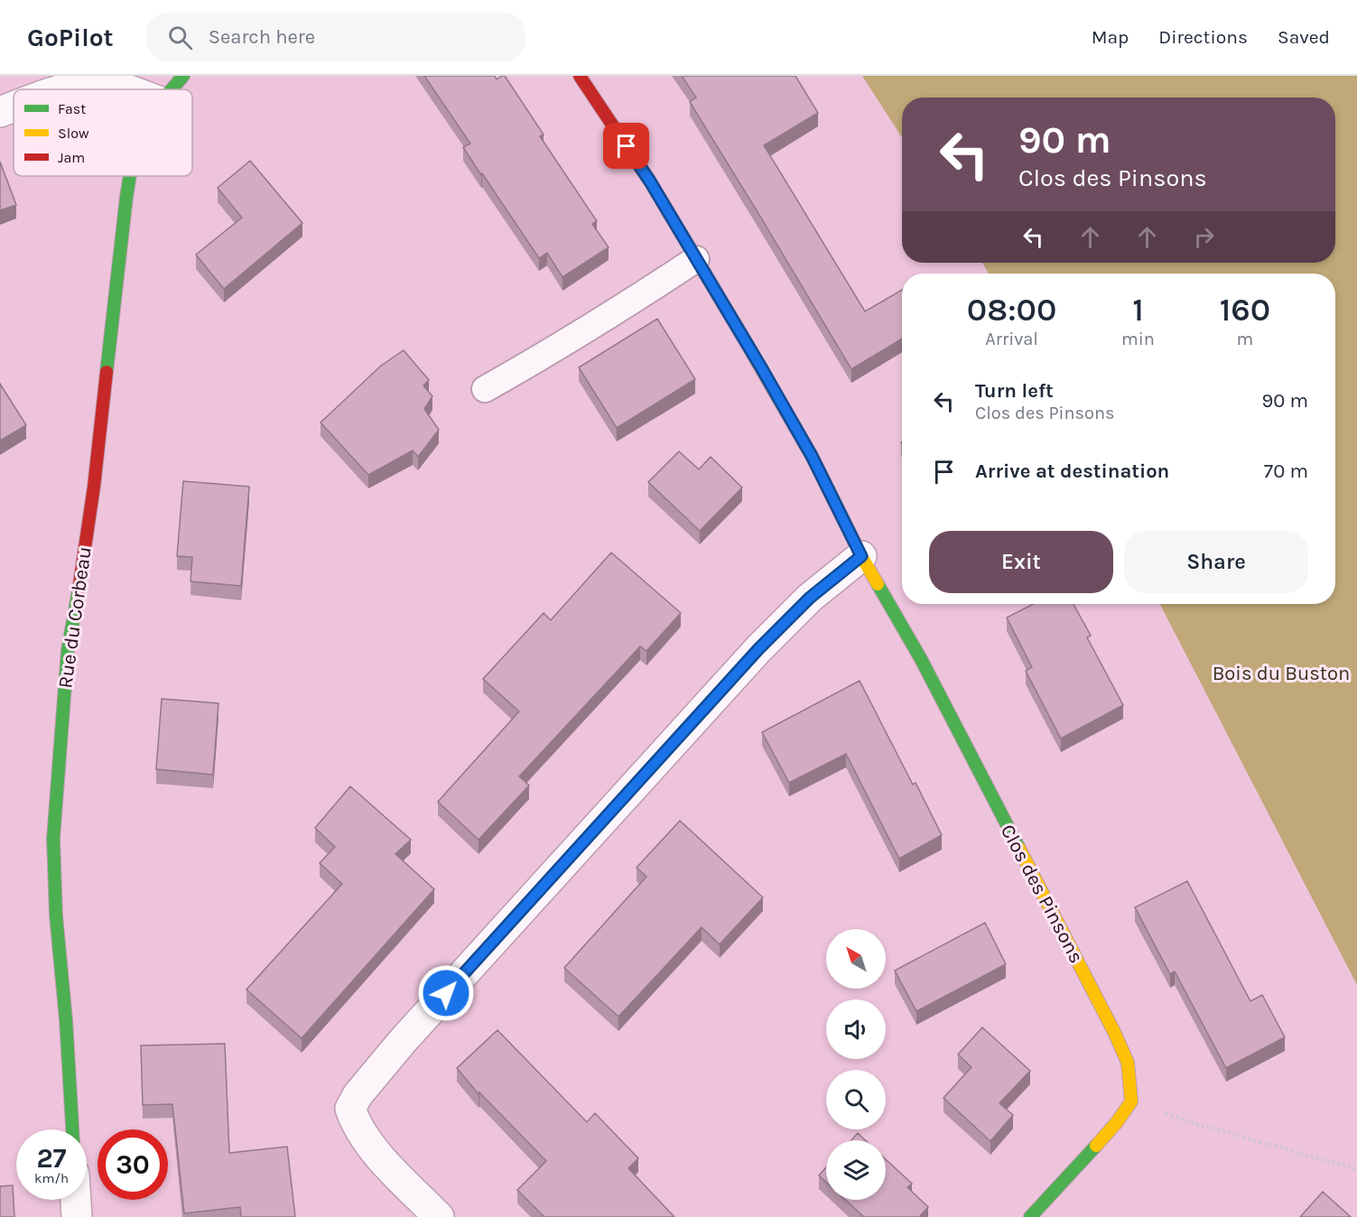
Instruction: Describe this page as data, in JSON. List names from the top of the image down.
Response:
{
  "streets": {
    "street": ["Rue du Corbeau", "Clos des Pinsons"]
  },
  "parks": ["Bois du Buston"],
  "legend": ["Fast", "Slow", "Jam"],
  "north": "top left",
  "page": {
    "header": "GoPilot",
    "search": "Search here",
    "nav": ["Map", "Directions", "Saved"],
    "turn": ["90 m", "Clos des Pinsons"],
    "eta": [
      "08:00",
      "Arrival",
      "1",
      "min",
      "160",
      "m"
    ],
    "list": [
      {
        "name": "Turn left",
        "note": "Clos des Pinsons",
        "value": "90 m"
      },
      {
        "name": "Arrive at destination",
        "value": "70 m"
      }
    ],
    "buttons": ["Exit", "Share"],
    "speed": "27 km/h",
    "limit": "30"
  }
}
